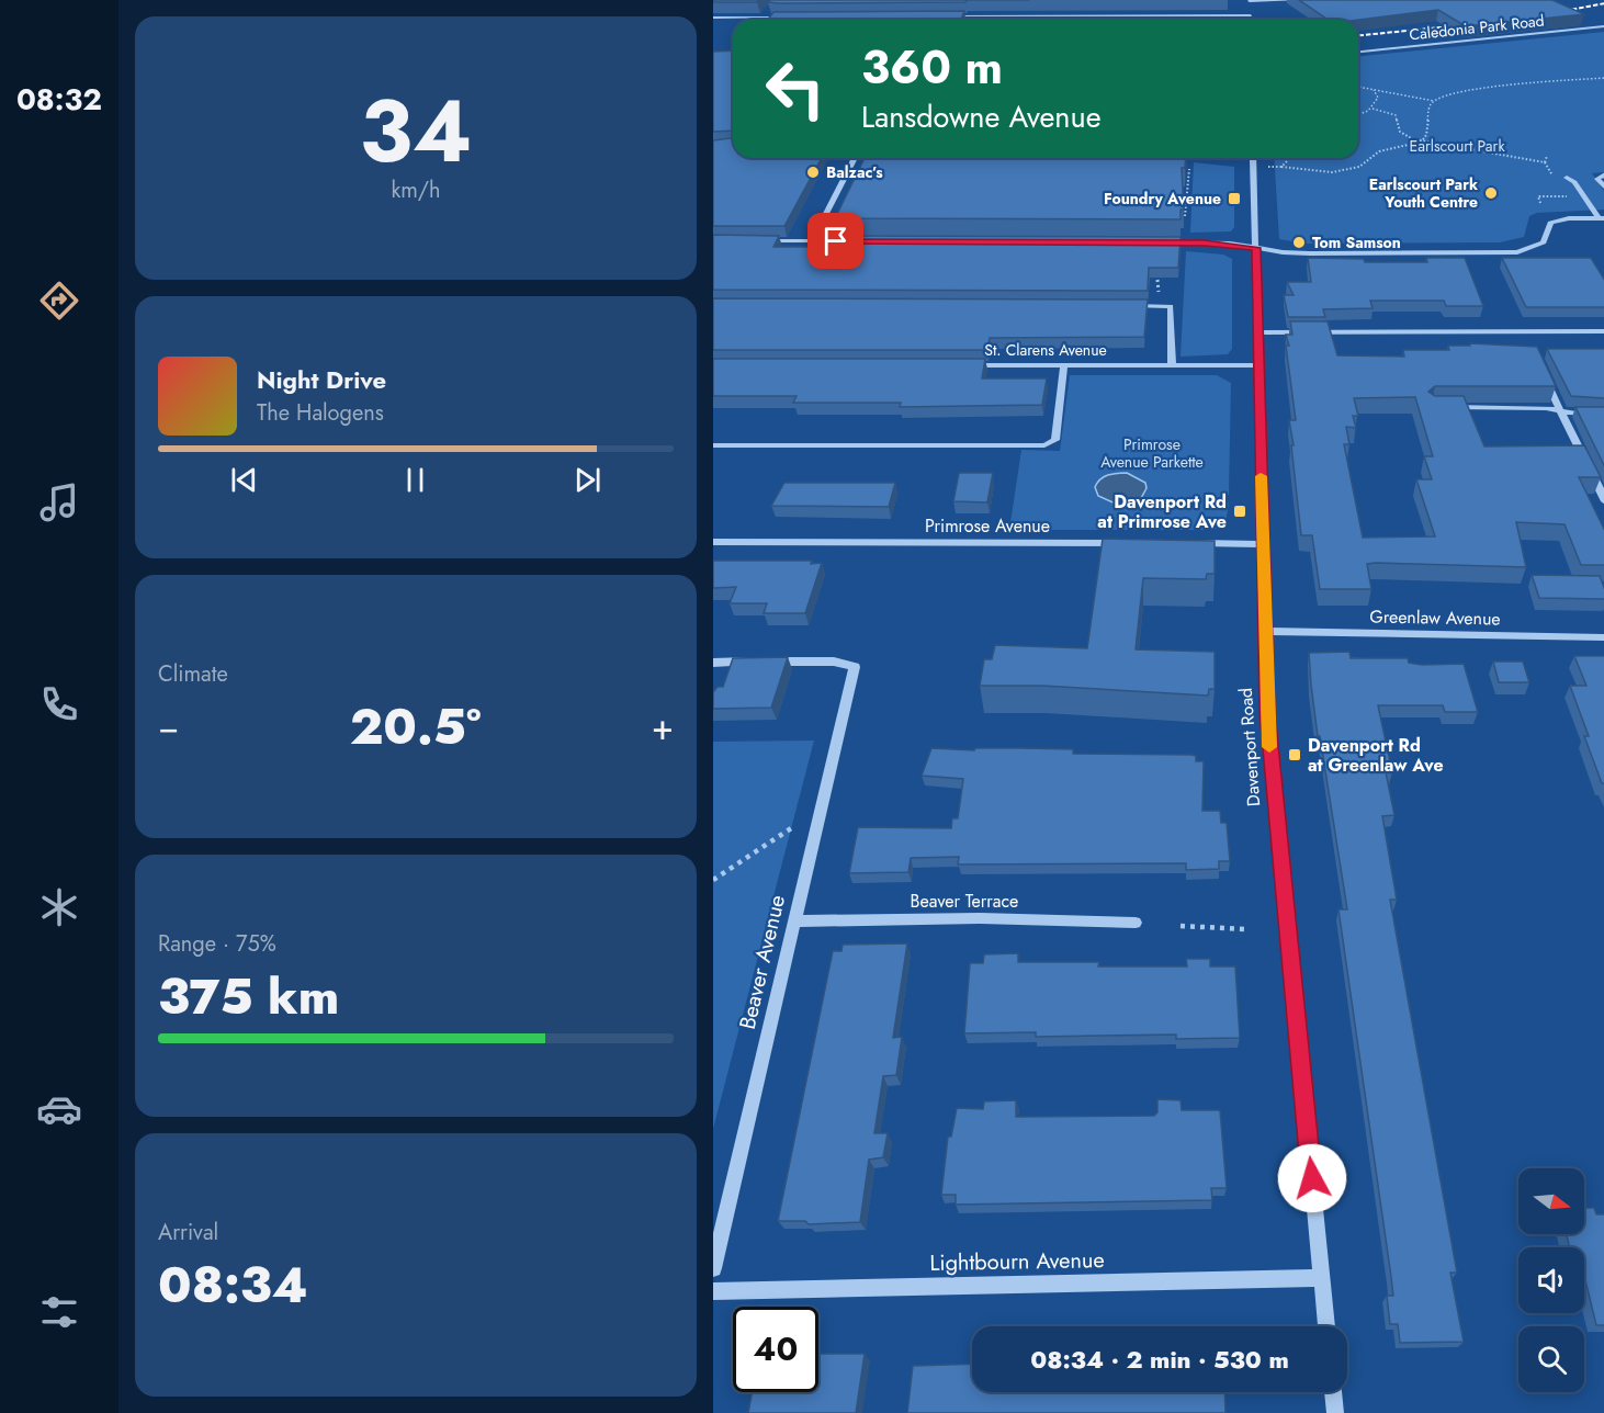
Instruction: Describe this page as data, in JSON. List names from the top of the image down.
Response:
{
  "streets": {
    "street": [
      "Caledonia Park Road",
      "St. Clarens Avenue",
      "Primrose Avenue",
      "Greenlaw Avenue",
      "Davenport Road",
      "Beaver Terrace",
      "Beaver Avenue",
      "Lightbourn Avenue"
    ]
  },
  "crossings": [
    ["St. Clarens Avenue", "Davenport Road"],
    ["Greenlaw Avenue", "Davenport Road"],
    ["Davenport Road", "Lightbourn Avenue"],
    ["Beaver Terrace", "Beaver Avenue"]
  ],
  "parks": ["Earlscourt Park", "Primrose Avenue Parkette"],
  "places": {
    "other": ["Balzac’s", "Earlscourt Park Youth Centre", "Tom Samson"],
    "transit": ["Foundry Avenue", "Davenport Rd at Primrose Ave", "Davenport Rd at Greenlaw Ave"]
  },
  "north": "right",
  "page": {
    "tabs": "08:32",
    "tile": [
      ["34", "km/h"],
      "Climate",
      ["Range · 75%", "375 km"],
      ["Arrival", "08:34"]
    ],
    "turn": ["360 m", "Lansdowne Avenue"],
    "song": ["Night Drive", "The Halogens"],
    "heat": ["−", "20.5°", "+"],
    "limit": "40",
    "trip": "08:34 · 2 min · 530 m"
  }
}
